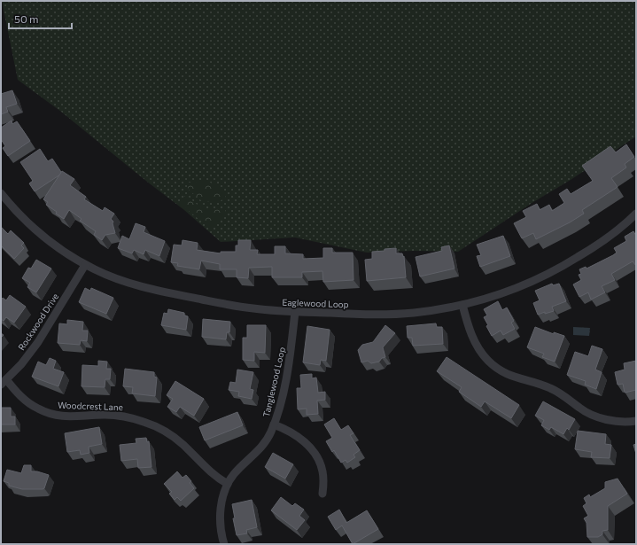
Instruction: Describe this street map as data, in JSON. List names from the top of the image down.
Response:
{
  "streets": {
    "street": [
      "Eaglewood Loop",
      "Rockwood Drive",
      "Tanglewood Loop",
      "Woodcrest Lane"
    ]
  },
  "crossings": [
    ["Eaglewood Loop", "Rockwood Drive"],
    ["Eaglewood Loop", "Tanglewood Loop"],
    ["Rockwood Drive", "Woodcrest Lane"],
    ["Tanglewood Loop", "Woodcrest Lane"]
  ],
  "scale_bar": "50 m"
}
